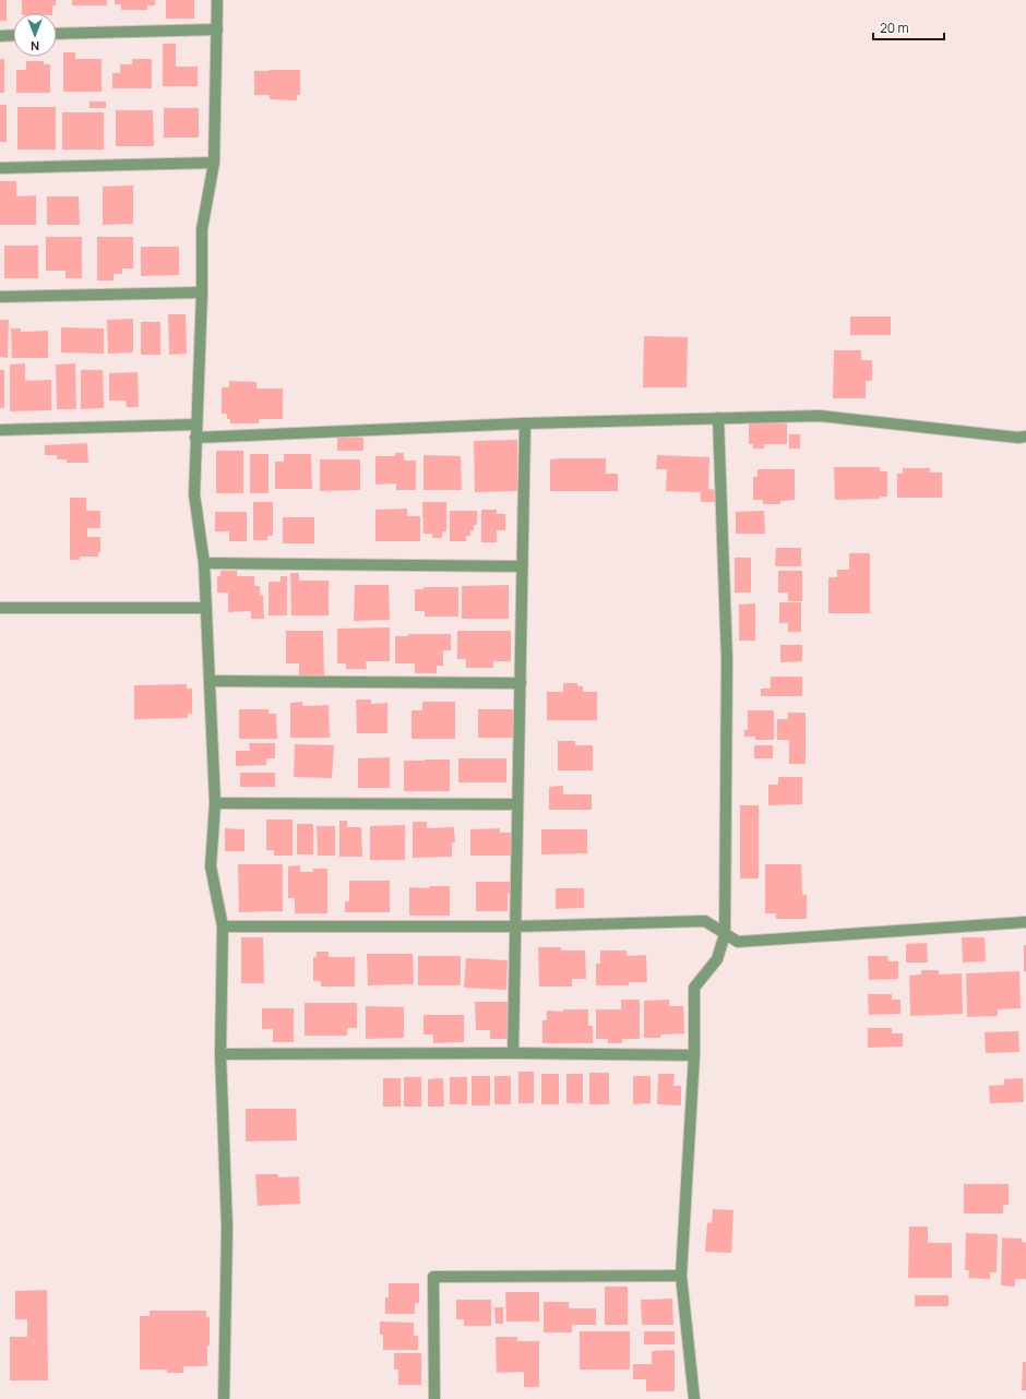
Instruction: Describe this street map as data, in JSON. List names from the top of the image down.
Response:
{
  "scale_bar": "20 m",
  "north": "bottom"
}
